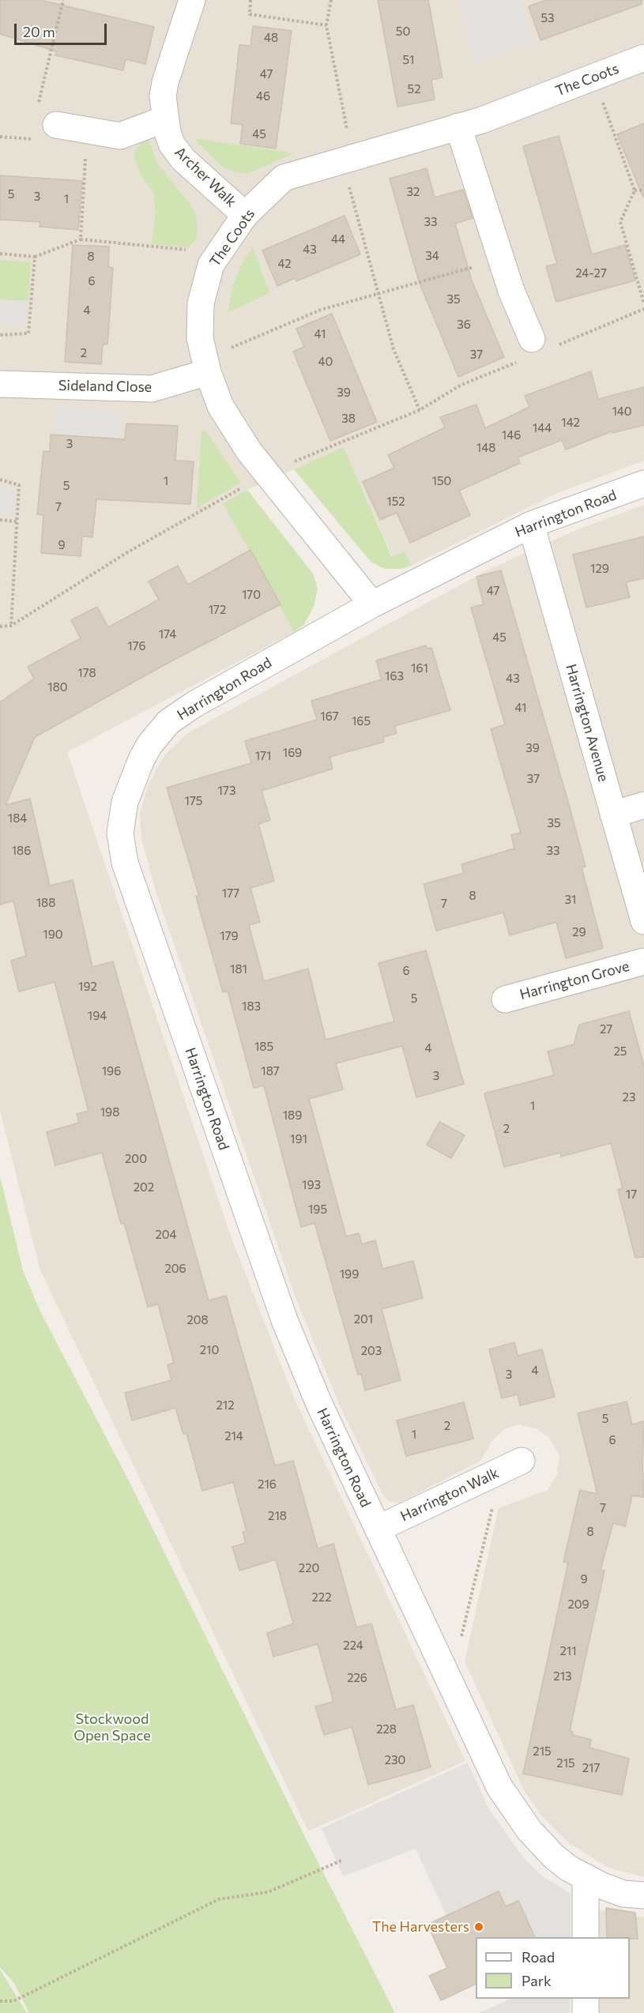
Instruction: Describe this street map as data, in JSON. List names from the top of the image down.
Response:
{
  "streets": {
    "street": [
      "The Coots",
      "Archer Walk",
      "Sideland Close",
      "Harrington Road",
      "Harrington Avenue",
      "Harrington Grove",
      "Harrington Walk"
    ]
  },
  "crossings": [
    ["The Coots", "Archer Walk"],
    ["The Coots", "Sideland Close"],
    ["The Coots", "Harrington Road"],
    ["Harrington Road", "Harrington Avenue"],
    ["Harrington Road", "Harrington Walk"]
  ],
  "parks": ["Stockwood Open Space"],
  "places": ["The Harvesters"],
  "house_numbers": [
    "53",
    "50",
    "48",
    "51",
    "47",
    "52",
    "46",
    "45",
    "32",
    "5",
    "3",
    "1",
    "33",
    "44",
    "43",
    "34",
    "8",
    "42",
    "24-27",
    "6",
    "35",
    "4",
    "36",
    "41",
    "2",
    "37",
    "40",
    "39",
    "140",
    "38",
    "142",
    "144",
    "146",
    "3",
    "148",
    "1",
    "150",
    "5",
    "152",
    "7",
    "9",
    "129",
    "47",
    "170",
    "172",
    "174",
    "45",
    "176",
    "161",
    "178",
    "163",
    "43",
    "180",
    "41",
    "167",
    "165",
    "39",
    "169",
    "171",
    "37",
    "173",
    "175",
    "184",
    "35",
    "186",
    "33",
    "177",
    "8",
    "31",
    "188",
    "7",
    "29",
    "190",
    "179",
    "181",
    "6",
    "192",
    "5",
    "183",
    "194",
    "27",
    "185",
    "4",
    "25",
    "196",
    "187",
    "3",
    "23",
    "1",
    "198",
    "189",
    "2",
    "191",
    "200",
    "193",
    "202",
    "17",
    "195",
    "204",
    "206",
    "199",
    "201",
    "208",
    "210",
    "203",
    "4",
    "3",
    "212",
    "5",
    "2",
    "1",
    "214",
    "6",
    "216",
    "7",
    "218",
    "8",
    "220",
    "9",
    "222",
    "209",
    "224",
    "211",
    "213",
    "226",
    "228",
    "215",
    "230",
    "215",
    "217"
  ],
  "legend": ["Road", "Park"],
  "scale_bar": "20 m"
}
